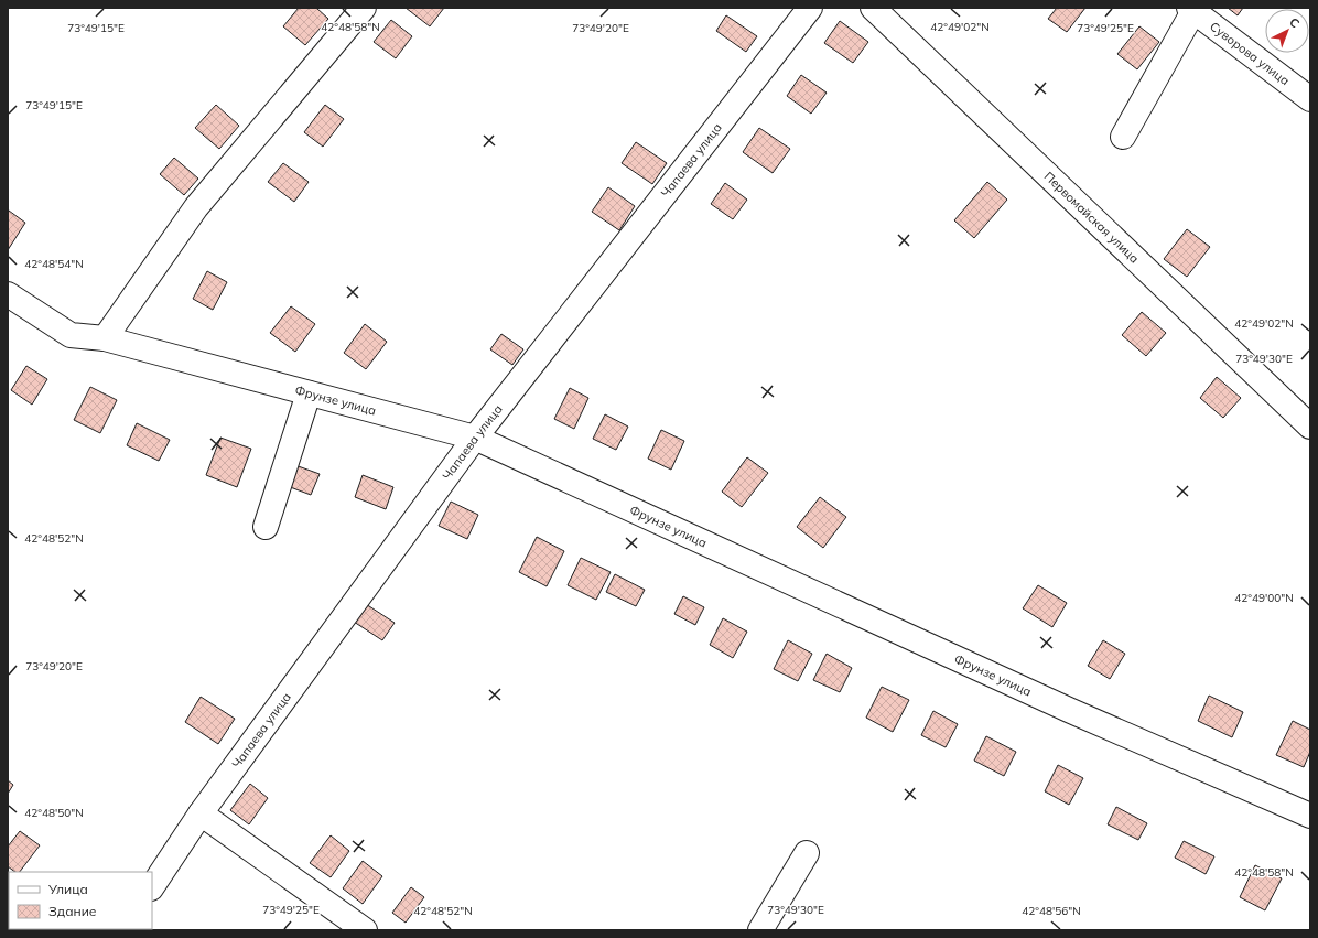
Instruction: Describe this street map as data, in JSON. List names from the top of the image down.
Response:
{
  "streets": {
    "street": [
      "Суворова улица",
      "Чапаева улица",
      "Первомайская улица",
      "Фрунзе улица"
    ]
  },
  "crossings": [
    ["Чапаева улица", "Фрунзе улица"]
  ],
  "legend": ["Улица", "Здание"],
  "north": "top right",
  "coordinates": [
    "42°48'58\"N",
    "42°49'02\"N",
    "73°49'15\"E",
    "73°49'20\"E",
    "73°49'25\"E",
    "42°48'54\"N",
    "73°49'30\"E",
    "42°48'52\"N",
    "42°49'00\"N",
    "42°48'50\"N",
    "42°48'56\"N"
  ]
}
